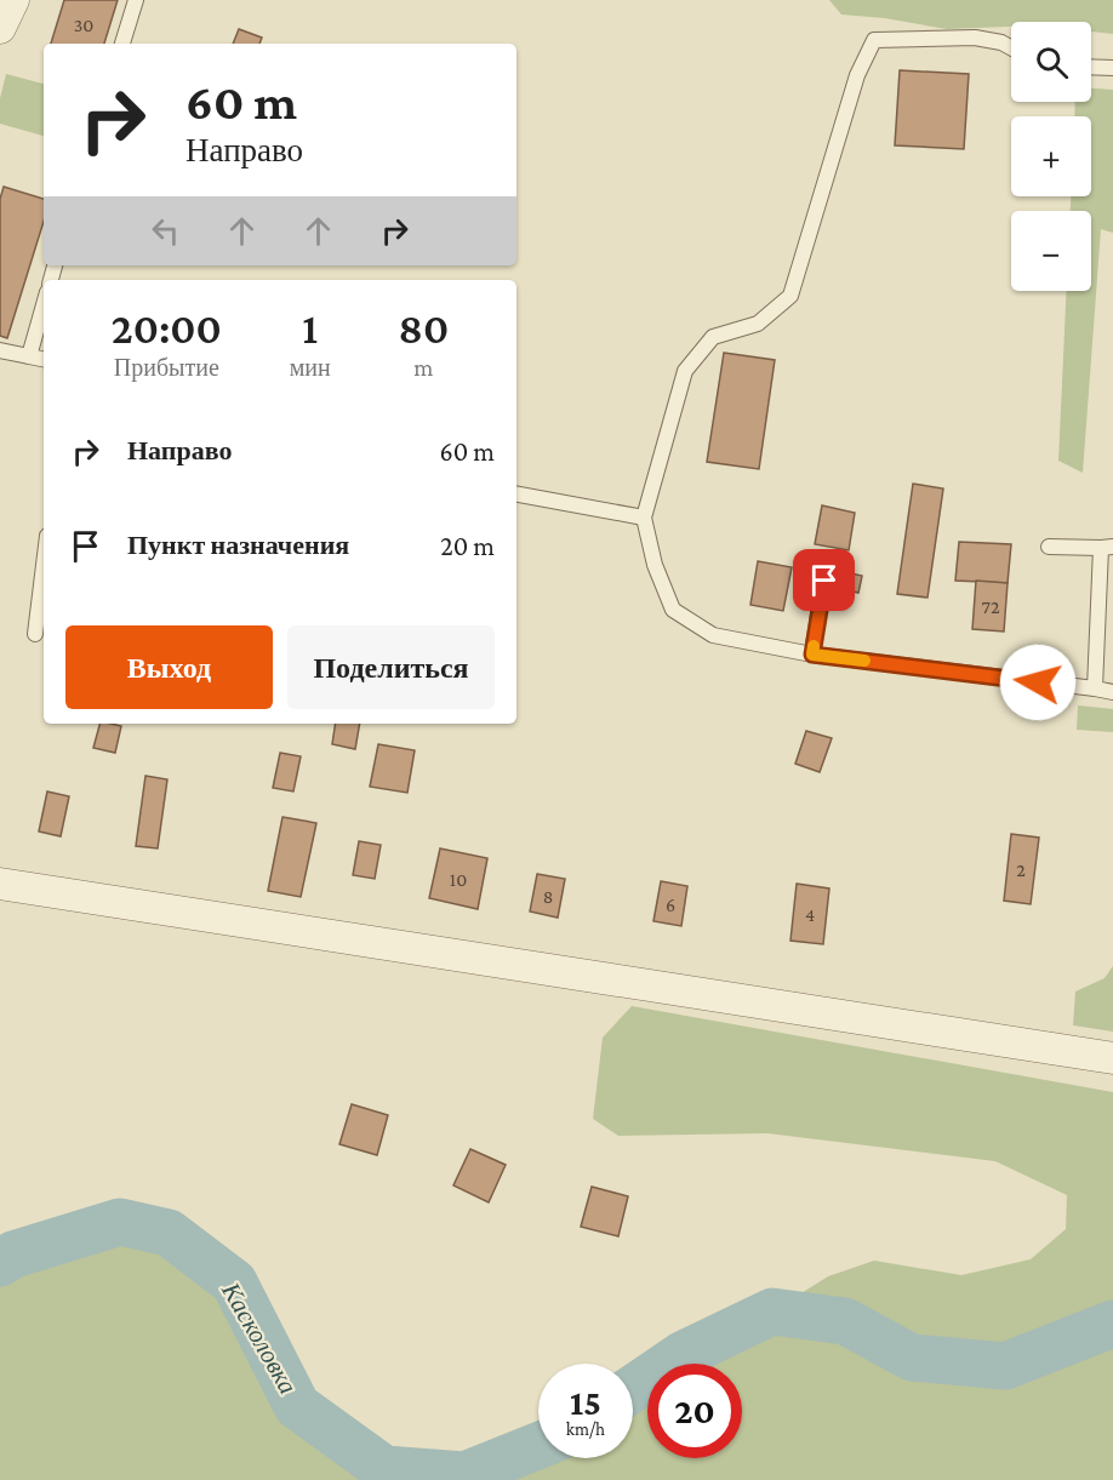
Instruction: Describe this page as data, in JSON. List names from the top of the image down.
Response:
{
  "water": ["Касколовка"],
  "house_numbers": [
    "30",
    "72",
    "2",
    "10",
    "8",
    "6",
    "4"
  ],
  "page": {
    "map_buttons": ["+", "−"],
    "turn": ["60 m", "Направо"],
    "eta": [
      "20:00",
      "Прибытие",
      "1",
      "мин",
      "80",
      "m"
    ],
    "list": [
      {
        "name": "Направо",
        "value": "60 m"
      },
      {
        "name": "Пункт назначения",
        "value": "20 m"
      }
    ],
    "buttons": ["Выход", "Поделиться"],
    "speed": "15 km/h",
    "limit": "20"
  }
}
